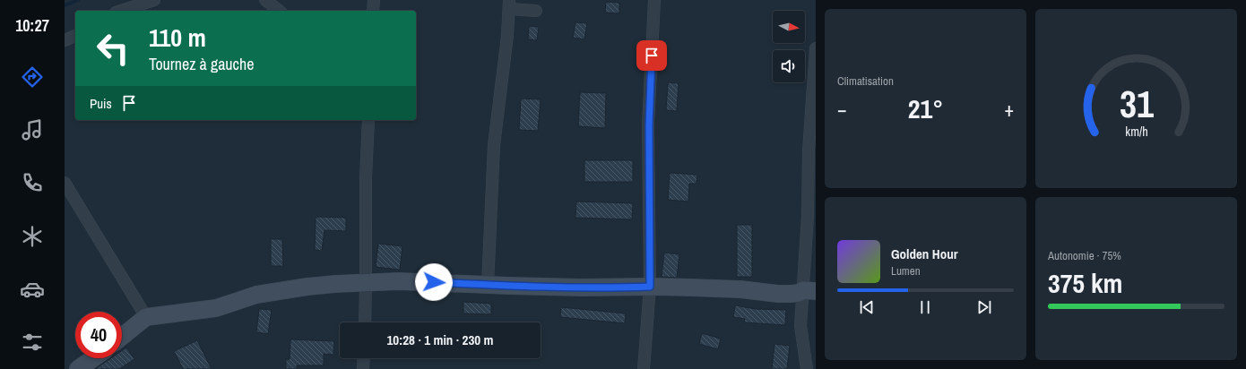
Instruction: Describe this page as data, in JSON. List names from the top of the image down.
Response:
{
  "north": "right",
  "page": {
    "tabs": "10:27",
    "tile": [
      "Climatisation",
      ["Autonomie · 75%", "375 km"]
    ],
    "turn": ["110 m", "Tournez à gauche"],
    "then": "Puis",
    "heat": ["−", "21°", "+"],
    "song": ["Golden Hour", "Lumen"],
    "limit": "40",
    "trip": "10:28 · 1 min · 230 m",
    "gauge": ["31", "km/h"]
  }
}
